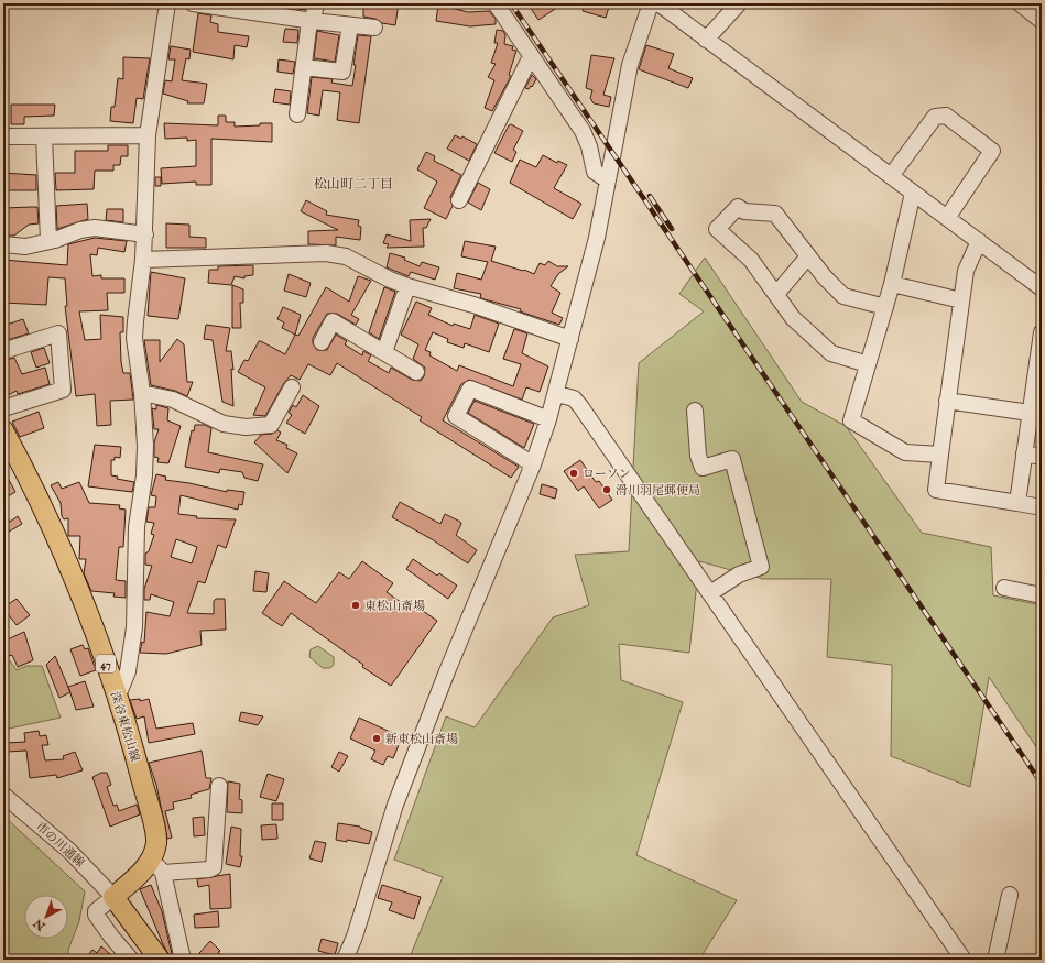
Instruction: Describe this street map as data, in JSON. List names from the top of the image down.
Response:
{
  "streets": {
    "main road": ["47", "深谷東松山線"],
    "street": ["市の川通線"]
  },
  "crossings": [
    ["深谷東松山線", "市の川通線"]
  ],
  "districts": ["松山町二丁目"],
  "places": [
    "ローソン",
    "滑川羽尾郵便局",
    "東松山斎場",
    "新東松山斎場"
  ],
  "north": "bottom left"
}
